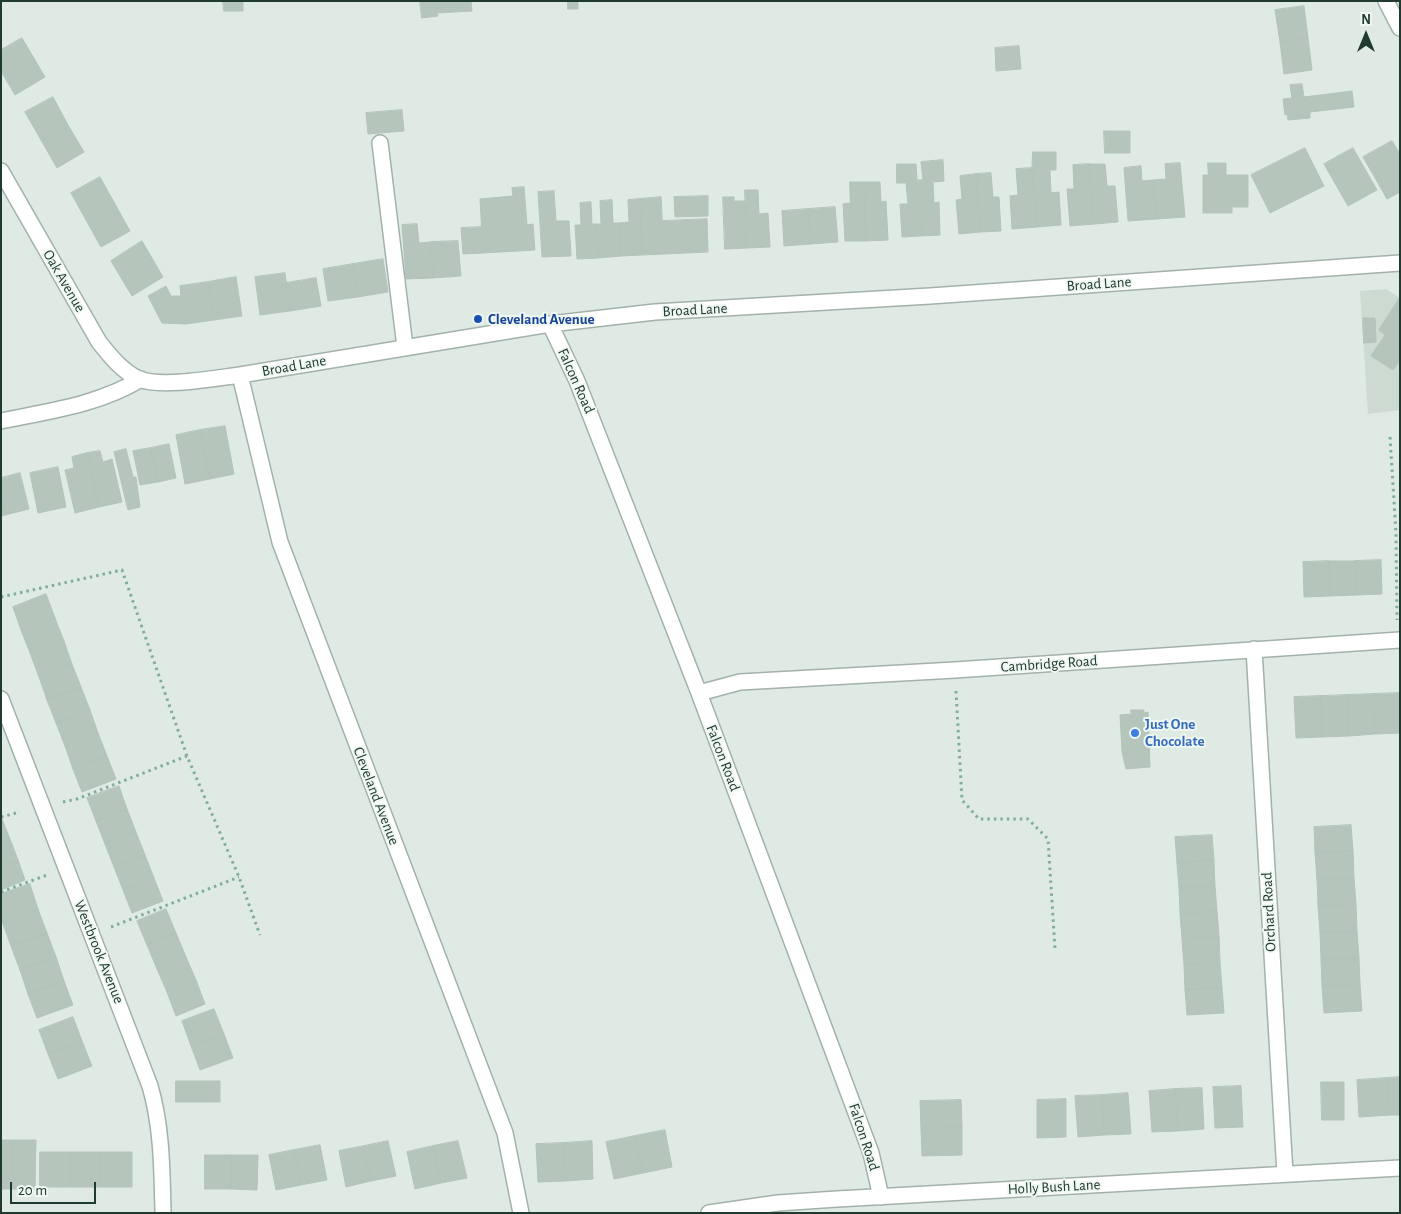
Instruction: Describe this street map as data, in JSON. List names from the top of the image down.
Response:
{
  "streets": {
    "street": [
      "Oak Avenue",
      "Broad Lane",
      "Falcon Road",
      "Cambridge Road",
      "Cleveland Avenue",
      "Orchard Road",
      "Westbrook Avenue",
      "Holly Bush Lane"
    ]
  },
  "crossings": [
    ["Oak Avenue", "Broad Lane"],
    ["Broad Lane", "Falcon Road"],
    ["Broad Lane", "Cleveland Avenue"],
    ["Falcon Road", "Cambridge Road"],
    ["Falcon Road", "Holly Bush Lane"],
    ["Cambridge Road", "Orchard Road"],
    ["Orchard Road", "Holly Bush Lane"]
  ],
  "places": ["Cleveland Avenue", "Just One Chocolate"],
  "scale_bar": "20 m",
  "north": "top"
}
